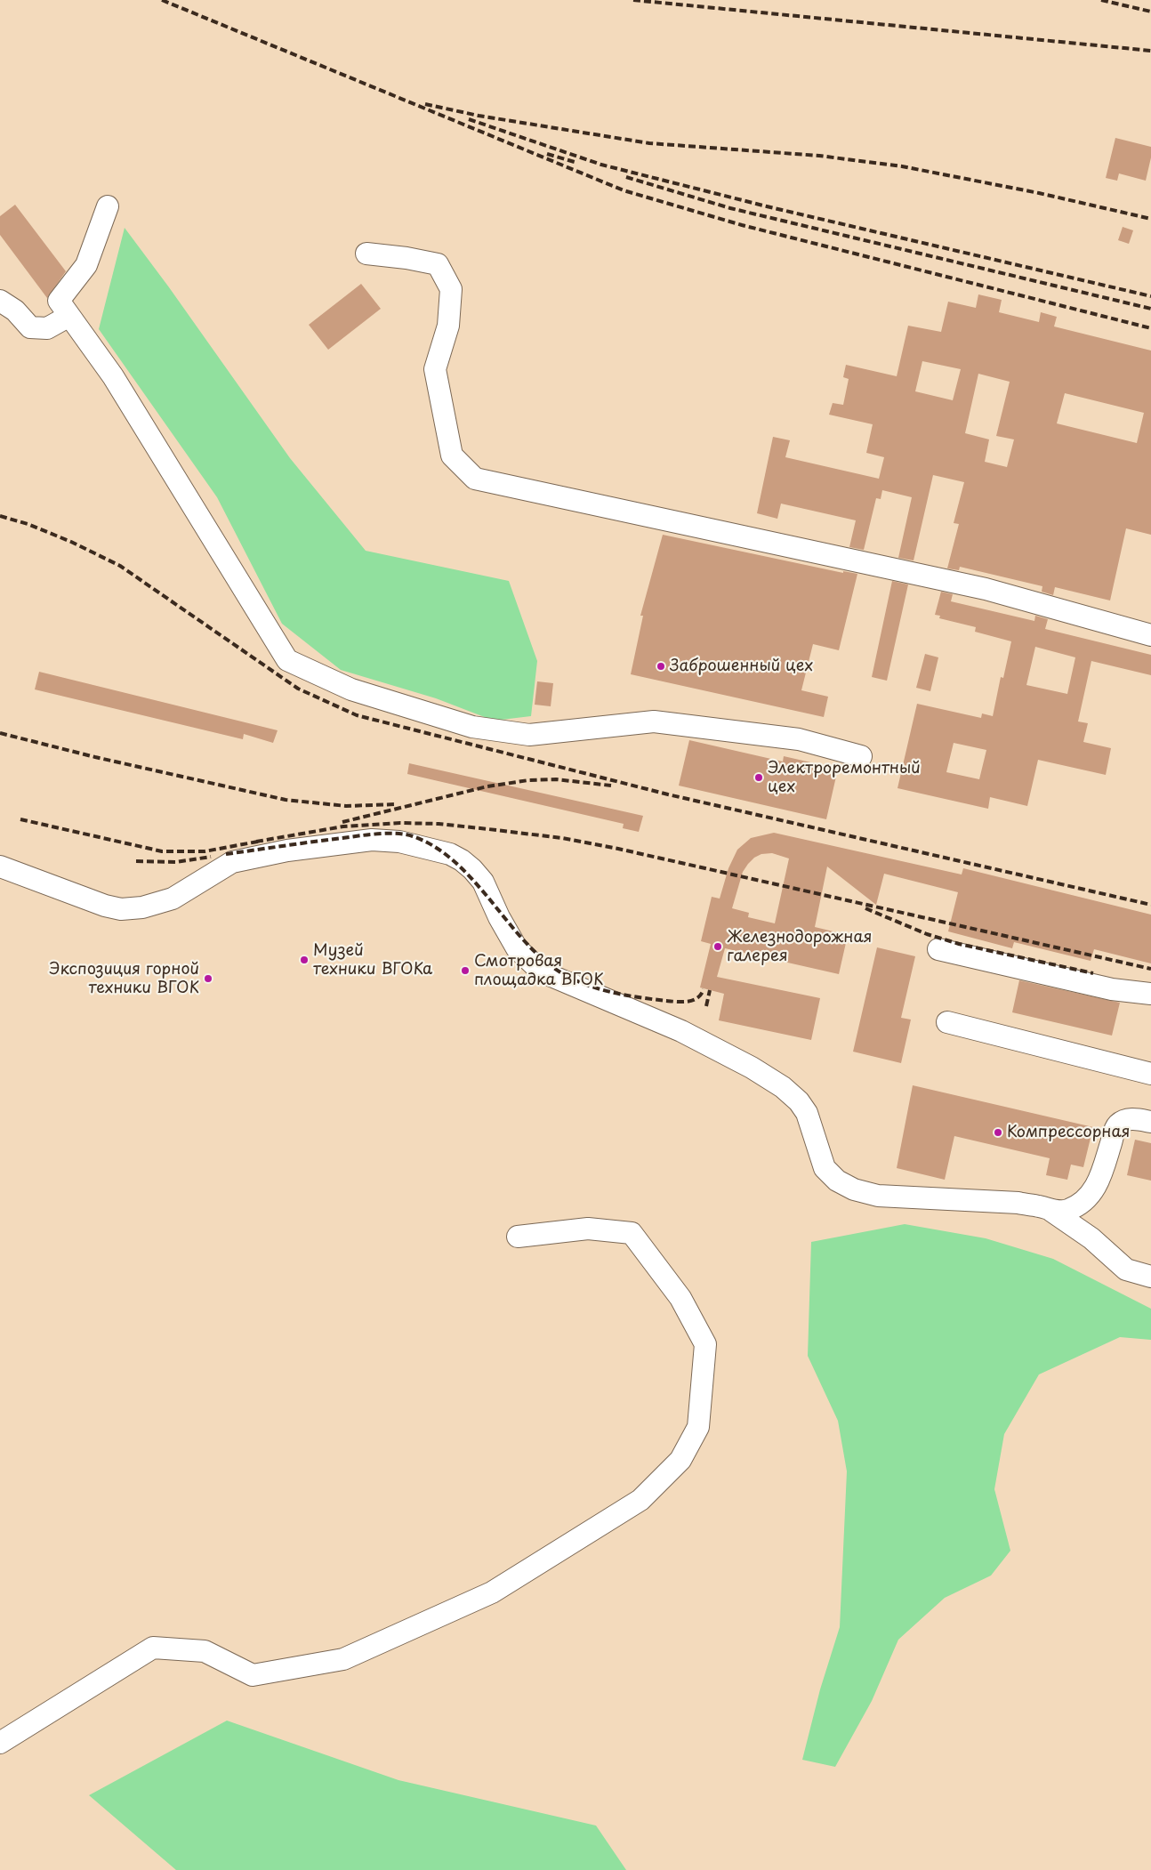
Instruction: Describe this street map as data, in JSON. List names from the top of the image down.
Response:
{
  "places": [
    "Заброшенный цех",
    "Электроремонтный цех",
    "Железнодорожная галерея",
    "Музей техники ВГОКа",
    "Смотровая площадка ВГОК",
    "Экспозиция горной техники ВГОК",
    "Компрессорная"
  ]
}
